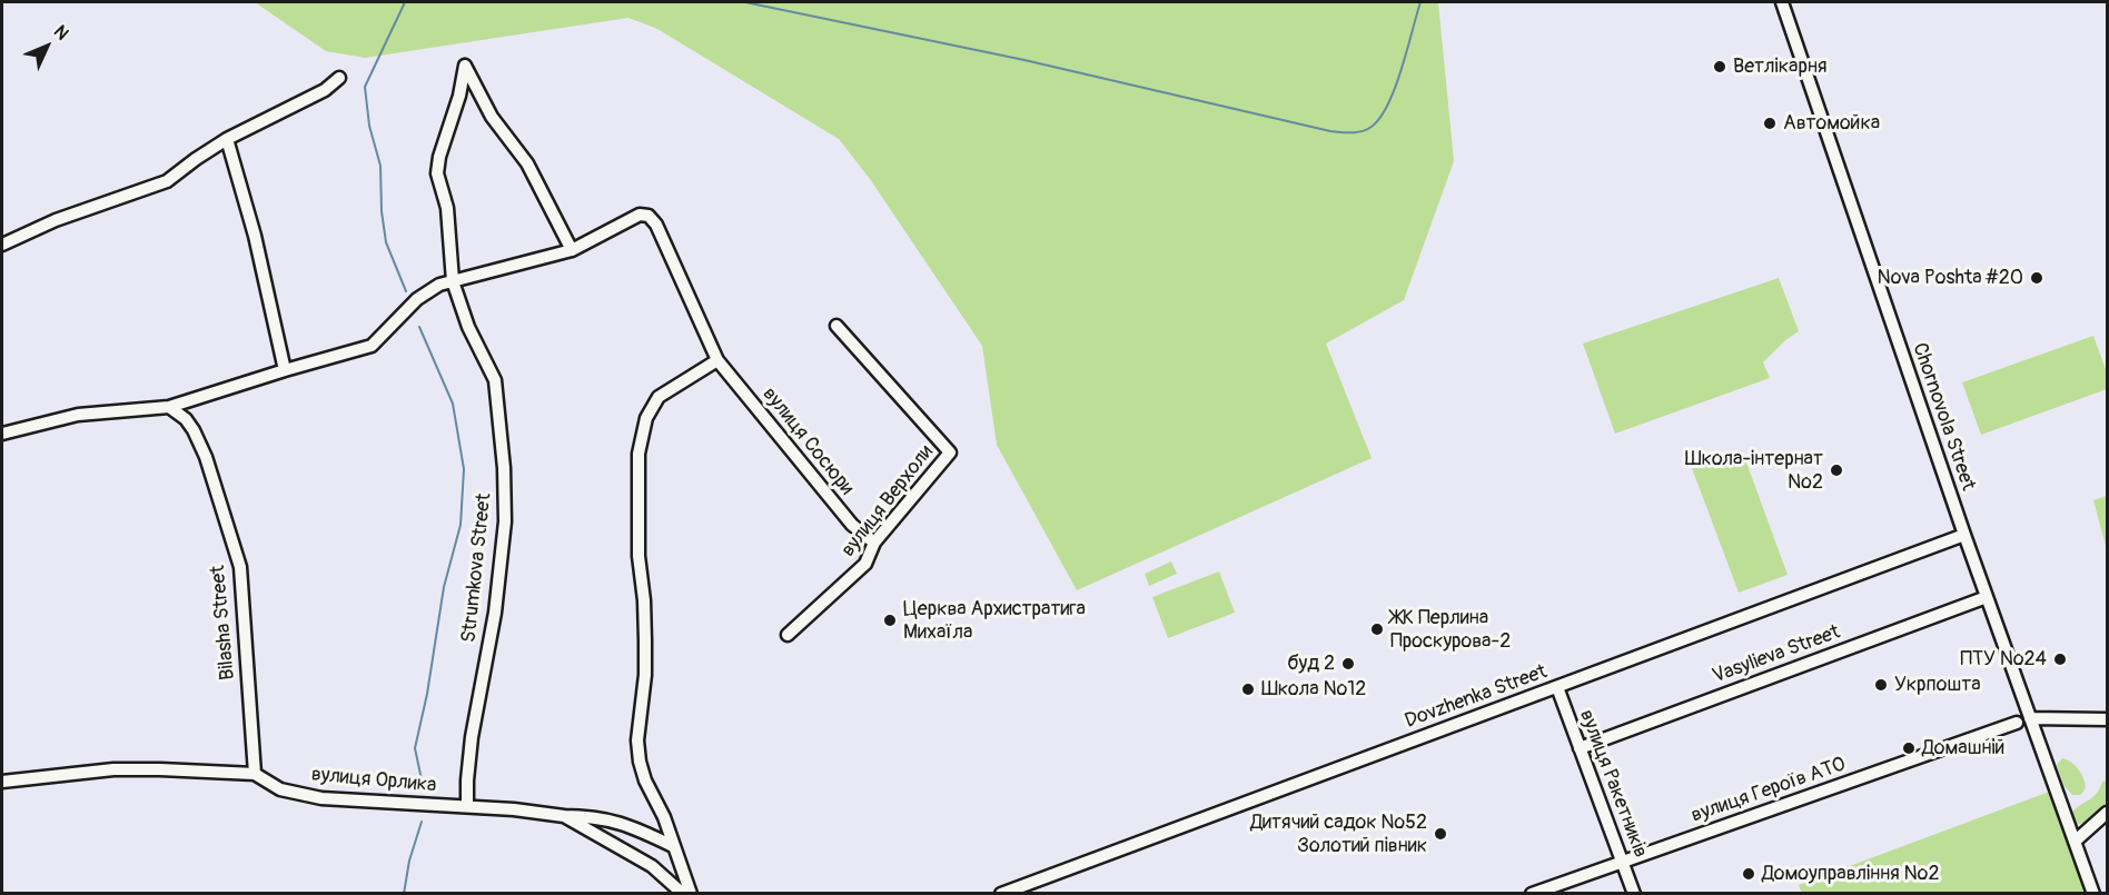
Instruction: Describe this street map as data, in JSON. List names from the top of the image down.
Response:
{
  "streets": {
    "street": [
      "Chornovola Street",
      "вулиця Сосюри",
      "вулиця Верхоли",
      "Strumkova Street",
      "Bilasha Street",
      "Vasylieva Street",
      "Dovzhenka Street",
      "вулиця Орлика",
      "вулиця Ракетників",
      "вулиця Героїв АТО"
    ]
  },
  "crossings": [
    ["Chornovola Street", "Vasylieva Street"],
    ["Chornovola Street", "Dovzhenka Street"],
    ["вулиця Сосюри", "вулиця Верхоли"],
    ["вулиця Сосюри", "Strumkova Street"],
    ["Strumkova Street", "вулиця Орлика"],
    ["Bilasha Street", "вулиця Орлика"],
    ["Vasylieva Street", "вулиця Ракетників"],
    ["Dovzhenka Street", "вулиця Ракетників"],
    ["вулиця Ракетників", "вулиця Героїв АТО"]
  ],
  "places": [
    "Ветлікарня",
    "Автомойка",
    "Nova Poshta #20",
    "Школа-інтернат №2",
    "Церква Архистратига Михаїла",
    "ЖК Перлина Проскурова-2",
    "ПТУ №24",
    "буд 2",
    "Укрпошта",
    "Школа №12",
    "Домашній",
    "Дитячий садок №52 Золотий півник",
    "Домоуправління №2"
  ],
  "north": "top right"
}
